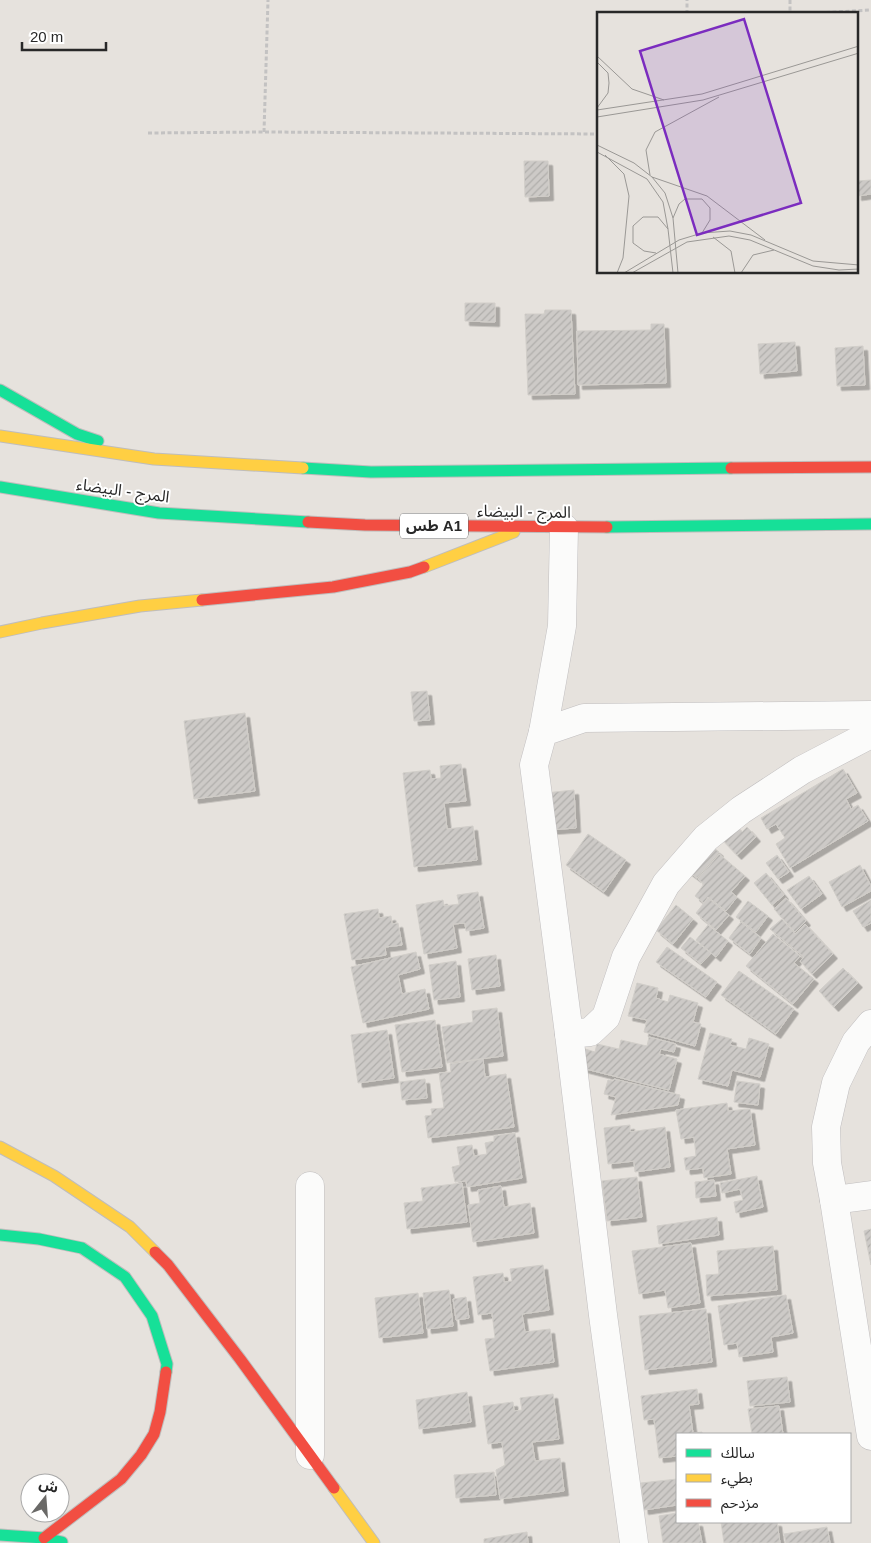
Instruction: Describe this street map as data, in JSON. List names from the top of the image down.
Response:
{
  "streets": {
    "main road": ["المرج - البيضاء", "طس A1"]
  },
  "legend": ["سالك", "بطيء", "مزدحم"],
  "scale_bar": "20 m",
  "north": "top"
}
